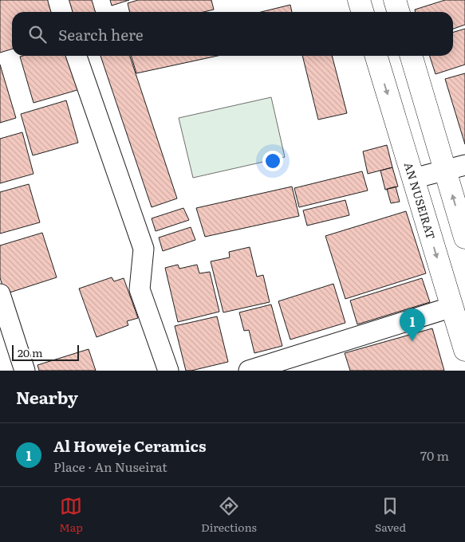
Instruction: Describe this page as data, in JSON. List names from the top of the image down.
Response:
{
  "streets": {
    "main road": ["AN NUSEIRAT"]
  },
  "scale_bar": "20 m",
  "page": {
    "search": "Search here",
    "pins": "1",
    "scale": "20 m",
    "heading": "Nearby",
    "list": [
      {
        "mark": "1",
        "name": "Al Howeje Ceramics",
        "note": "Place · An Nuseirat",
        "value": "70 m"
      }
    ],
    "nav": ["Map", "Directions", "Saved"]
  }
}
